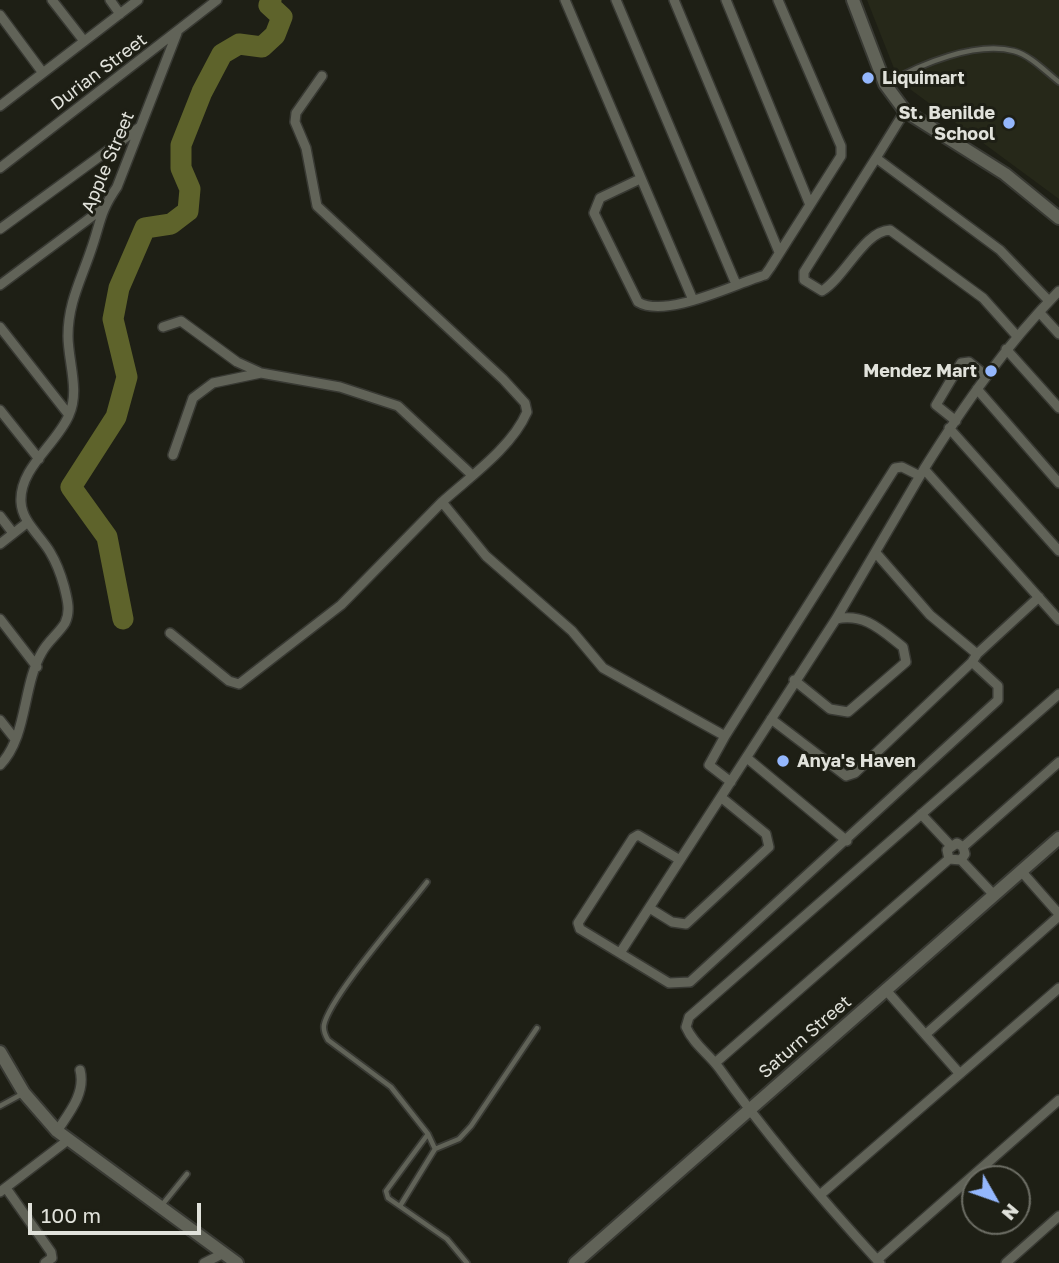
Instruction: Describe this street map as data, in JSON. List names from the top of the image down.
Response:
{
  "streets": {
    "street": ["Durian Street", "Apple Street", "Saturn Street"]
  },
  "crossings": [
    ["Durian Street", "Apple Street"]
  ],
  "places": [
    "Liquimart",
    "St. Benilde School",
    "Mendez Mart",
    "Anya's Haven"
  ],
  "scale_bar": "100 m",
  "north": "bottom right"
}
